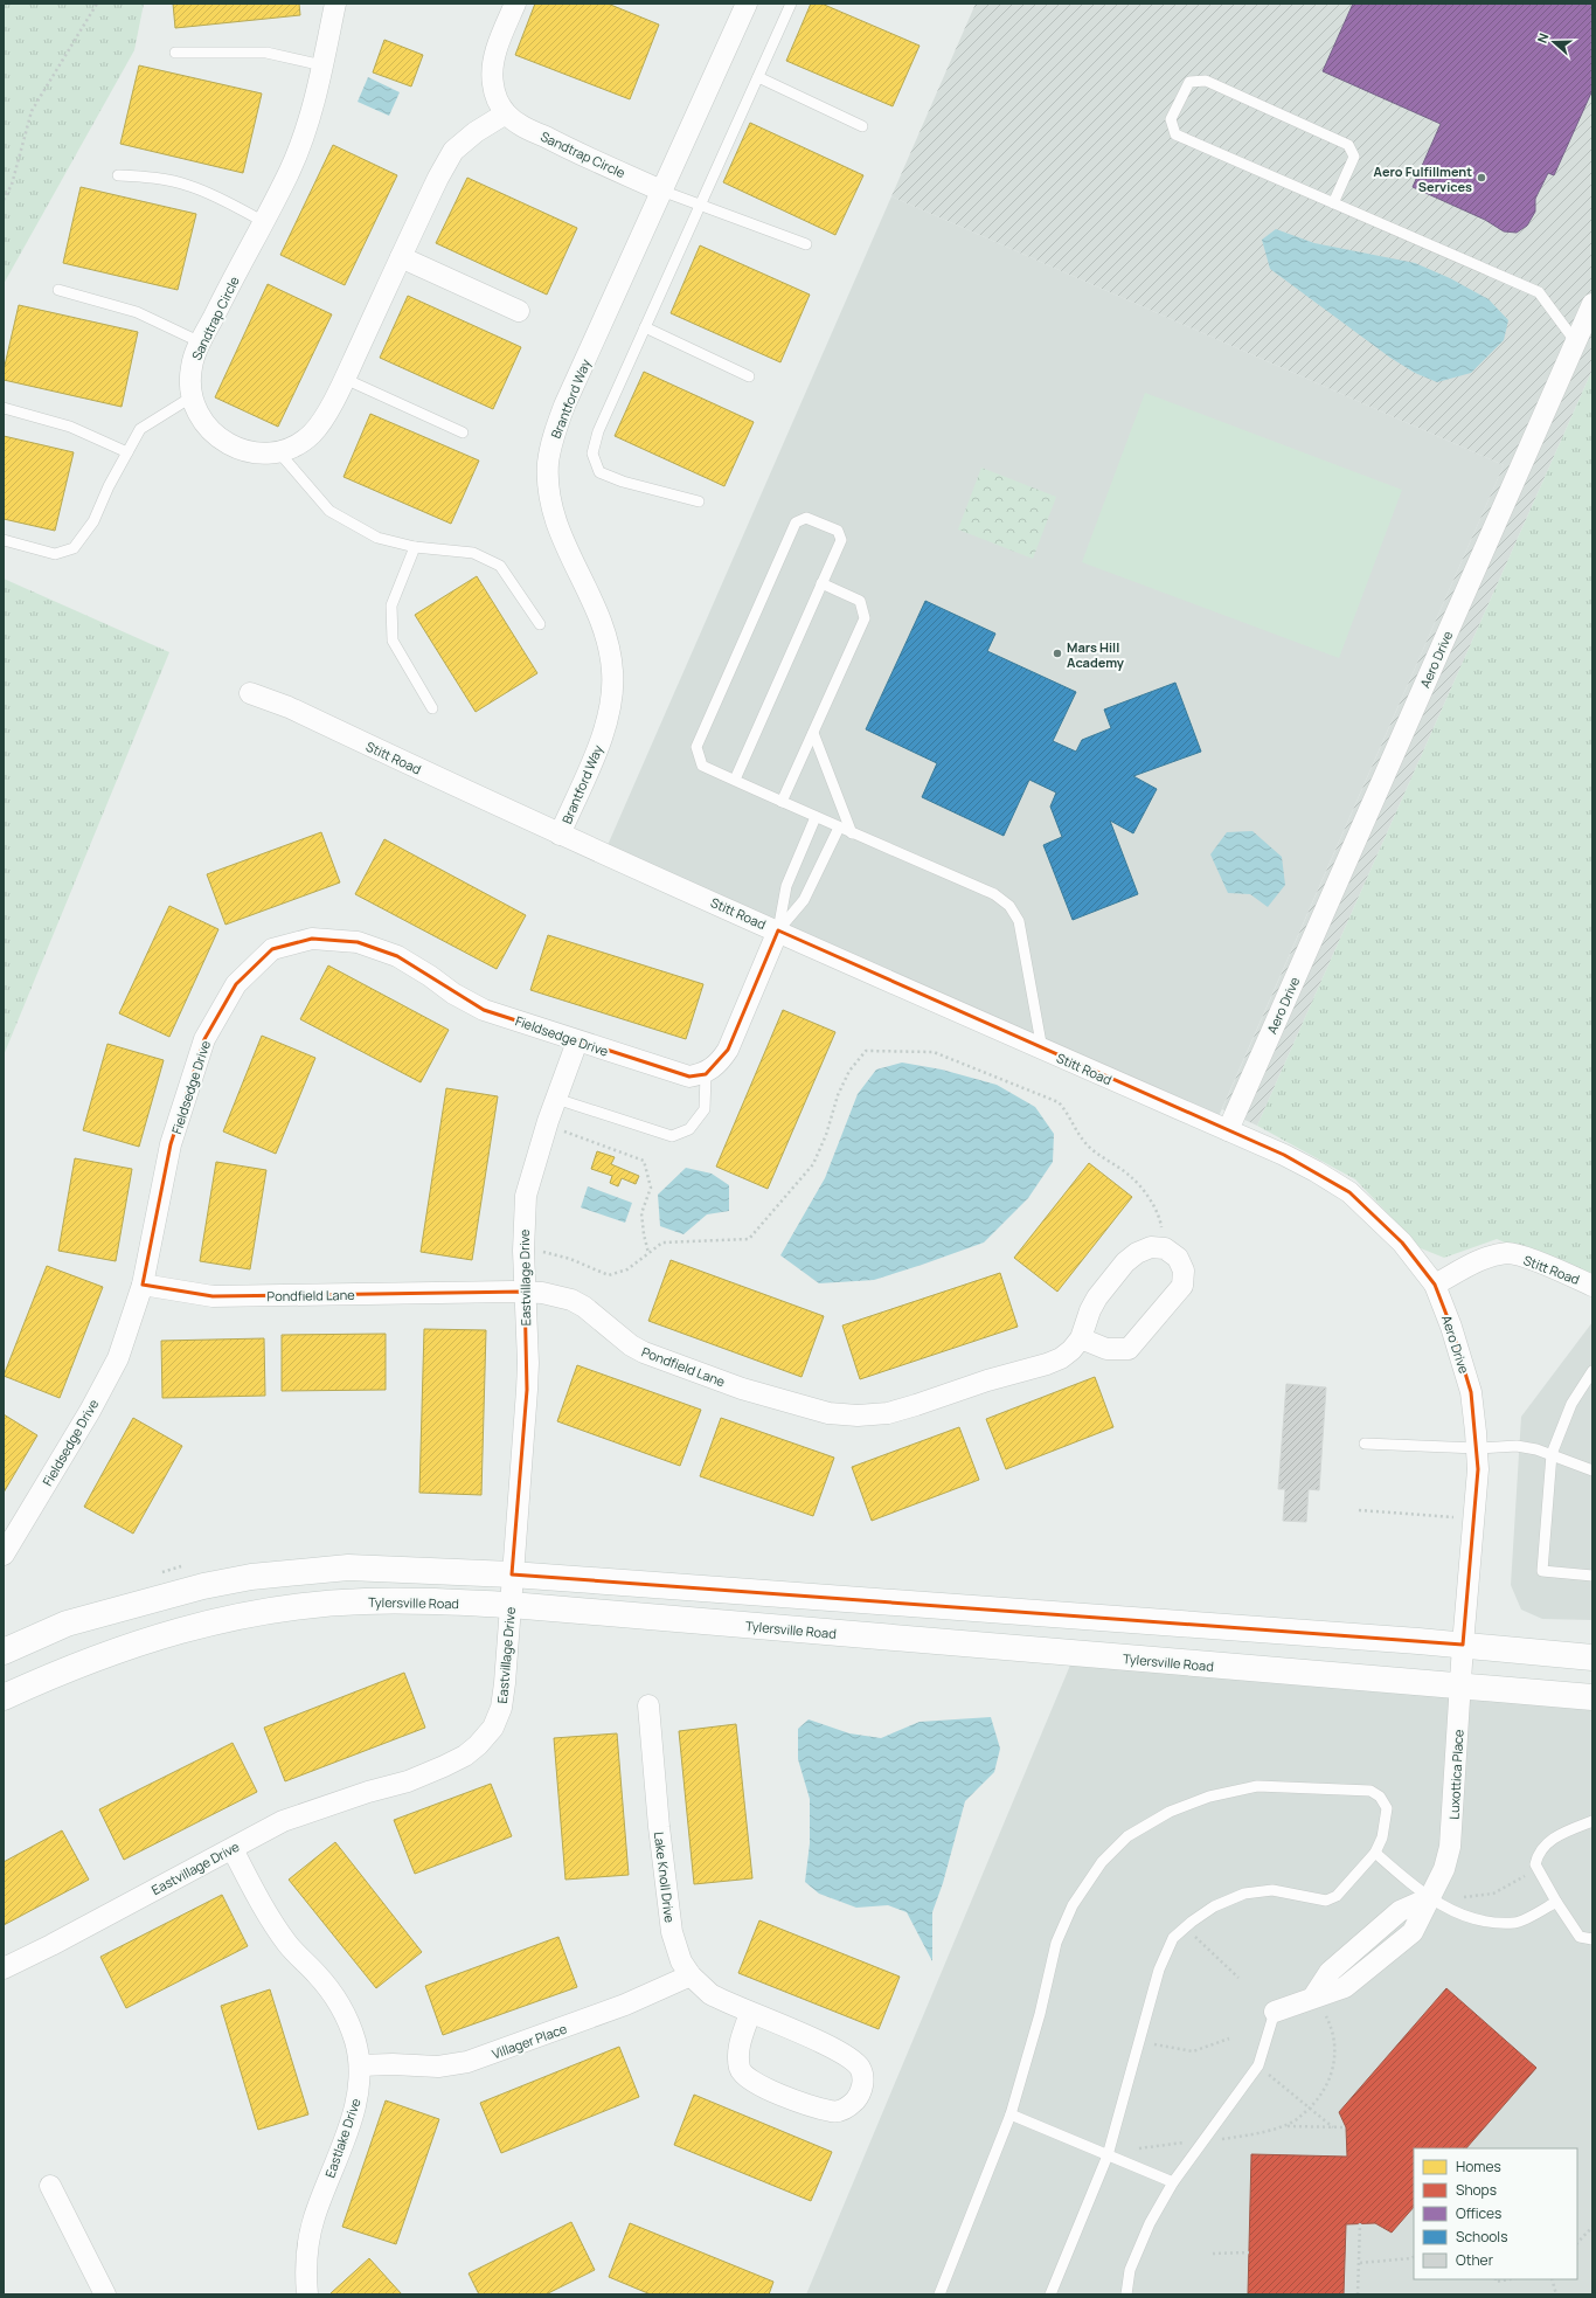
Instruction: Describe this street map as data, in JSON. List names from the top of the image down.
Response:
{
  "streets": {
    "main road": ["Tylersville Road"],
    "street": [
      "Sandtrap Circle",
      "Brantford Way",
      "Aero Drive",
      "Stitt Road",
      "Fieldsedge Drive",
      "Eastvillage Drive",
      "Pondfield Lane",
      "Luxottica Place",
      "Lake Knoll Drive",
      "Villager Place",
      "Eastlake Drive"
    ]
  },
  "crossings": [
    ["Sandtrap Circle", "Brantford Way"],
    ["Brantford Way", "Stitt Road"],
    ["Aero Drive", "Stitt Road"],
    ["Aero Drive", "Luxottica Place"],
    ["Fieldsedge Drive", "Eastvillage Drive"],
    ["Fieldsedge Drive", "Pondfield Lane"],
    ["Eastvillage Drive", "Pondfield Lane"],
    ["Eastvillage Drive", "Tylersville Road"],
    ["Eastvillage Drive", "Eastlake Drive"],
    ["Tylersville Road", "Luxottica Place"],
    ["Lake Knoll Drive", "Villager Place"],
    ["Villager Place", "Eastlake Drive"]
  ],
  "places": ["Aero Fulfillment Services", "Mars Hill Academy"],
  "legend": [
    "Homes",
    "Shops",
    "Offices",
    "Schools",
    "Other"
  ],
  "north": "left"
}
